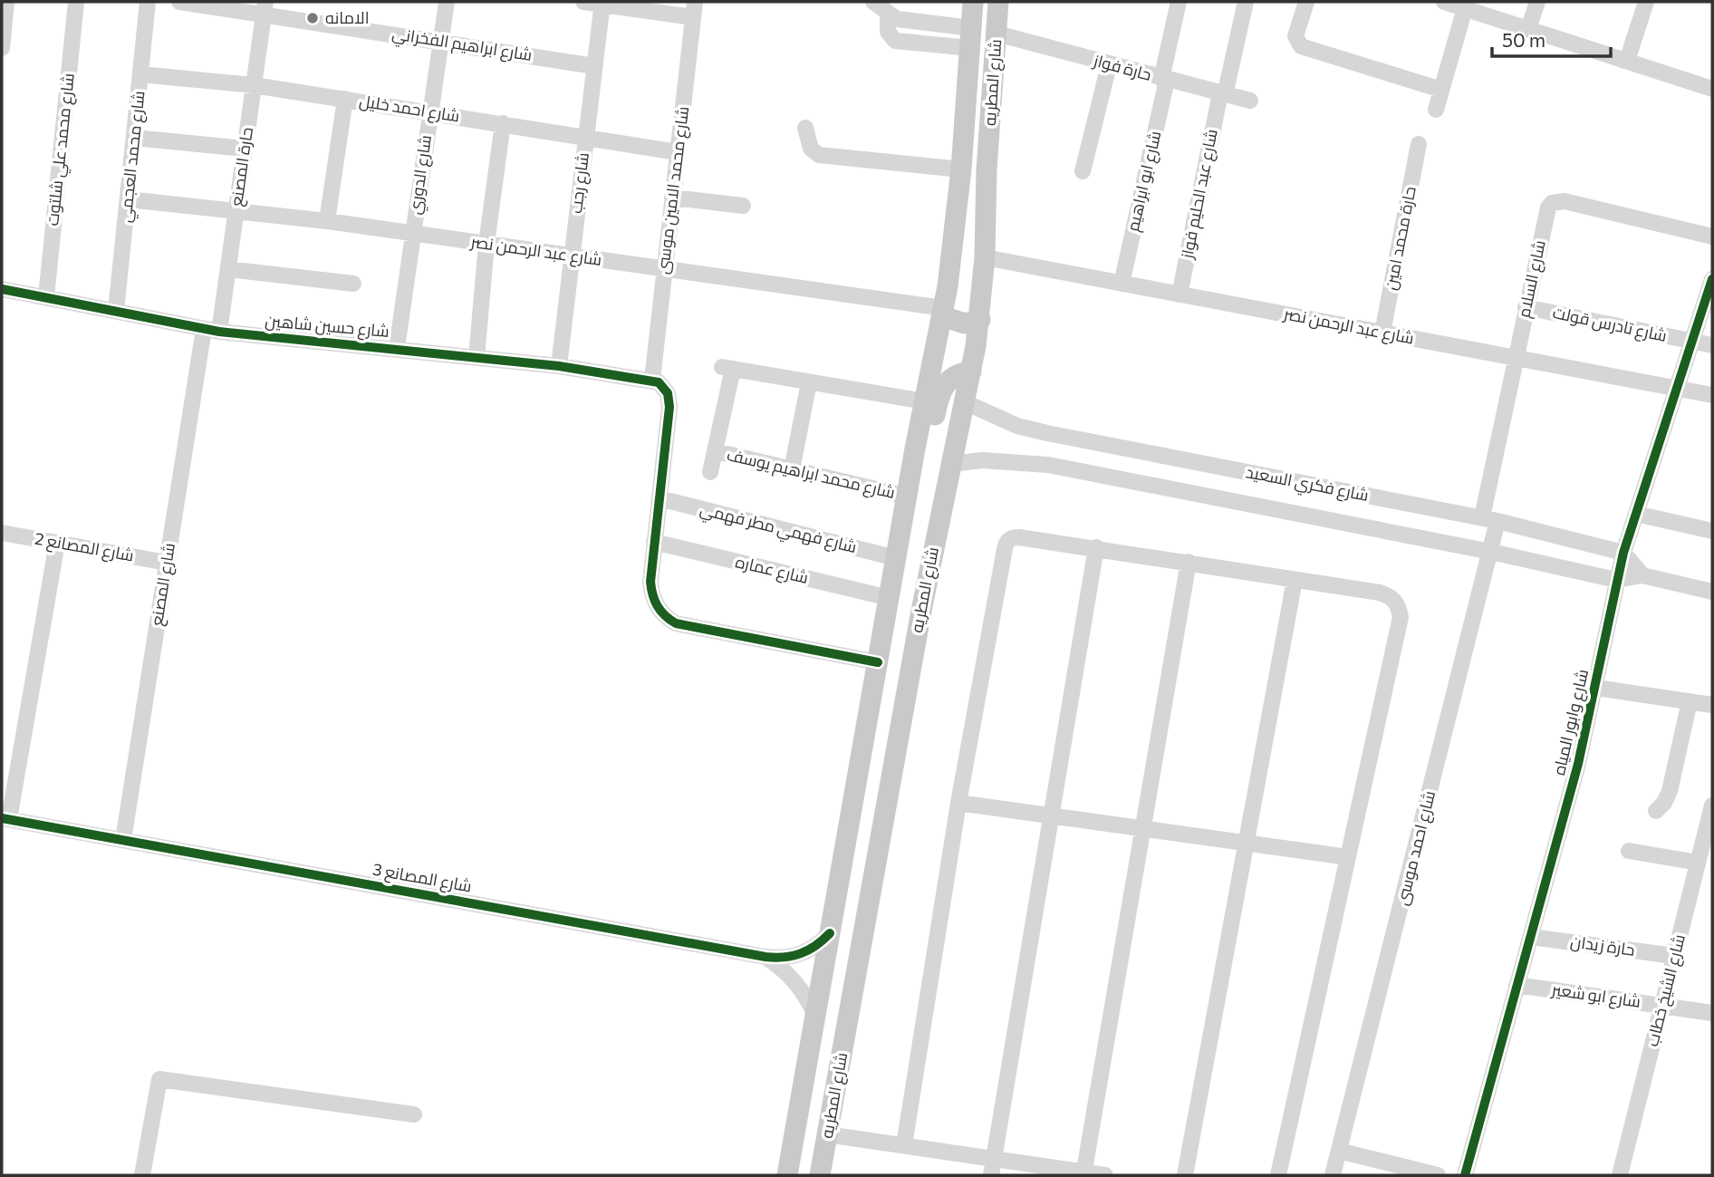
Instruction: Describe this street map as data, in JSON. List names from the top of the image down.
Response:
{
  "streets": {
    "main road": ["شارع المطريه"],
    "street": [
      "شارع ابراهيم الفخراني",
      "حارة فواز",
      "شارع احمد خليل",
      "شارع محمد علي شلتوت",
      "شارع محمد العجمي",
      "حارة المصنع",
      "شارع الدوري",
      "شارع ابو ابراهيم",
      "شارع رجب",
      "شارع محمد الامين موسى",
      "شارع عبد الحليم فواز",
      "حارة محمد امين",
      "شارع عبد الرحمن نصر",
      "شارع السلام",
      "شارع تادرس قولت",
      "شارع حسين شاهين",
      "شارع محمد ابراهيم يوسف",
      "شارع فكري السعيد",
      "شارع فهمي مطر فهمي",
      "شارع المصانع 2",
      "شارع عماره",
      "شارع المصنع",
      "شارع وابور المياه",
      "شارع احمد موسى",
      "شارع المصانع 3",
      "حارة زيدان",
      "شارع الشيخ خطاب",
      "شارع ابو شعير"
    ]
  },
  "crossings": [
    ["شارع ابراهيم الفخراني", "حارة المصنع"],
    ["شارع ابراهيم الفخراني", "شارع الدوري"],
    ["شارع ابراهيم الفخراني", "شارع رجب"],
    ["حارة فواز", "شارع المطريه"],
    ["حارة فواز", "شارع ابو ابراهيم"],
    ["حارة فواز", "شارع عبد الحليم فواز"],
    ["شارع المطريه", "شارع عبد الرحمن نصر"],
    ["شارع المطريه", "شارع محمد ابراهيم يوسف"],
    ["شارع المطريه", "شارع فكري السعيد"],
    ["شارع المطريه", "شارع فهمي مطر فهمي"],
    ["شارع المطريه", "شارع عماره"],
    ["شارع المطريه", "شارع المصانع 3"],
    ["شارع احمد خليل", "شارع محمد العجمي"],
    ["شارع احمد خليل", "حارة المصنع"],
    ["شارع احمد خليل", "شارع الدوري"],
    ["شارع احمد خليل", "شارع رجب"],
    ["شارع احمد خليل", "شارع محمد الامين موسى"],
    ["شارع محمد علي شلتوت", "شارع حسين شاهين"],
    ["شارع محمد العجمي", "شارع عبد الرحمن نصر"],
    ["شارع محمد العجمي", "شارع حسين شاهين"],
    ["حارة المصنع", "شارع عبد الرحمن نصر"],
    ["حارة المصنع", "شارع حسين شاهين"],
    ["حارة المصنع", "شارع المصنع"],
    ["شارع الدوري", "شارع عبد الرحمن نصر"],
    ["شارع الدوري", "شارع حسين شاهين"],
    ["شارع ابو ابراهيم", "شارع عبد الرحمن نصر"],
    ["شارع رجب", "شارع عبد الرحمن نصر"],
    ["شارع رجب", "شارع حسين شاهين"],
    ["شارع محمد الامين موسى", "شارع عبد الرحمن نصر"],
    ["شارع محمد الامين موسى", "شارع حسين شاهين"],
    ["شارع عبد الحليم فواز", "شارع عبد الرحمن نصر"],
    ["حارة محمد امين", "شارع عبد الرحمن نصر"],
    ["شارع عبد الرحمن نصر", "شارع السلام"],
    ["شارع عبد الرحمن نصر", "شارع وابور المياه"],
    ["شارع السلام", "شارع تادرس قولت"],
    ["شارع السلام", "شارع فكري السعيد"],
    ["شارع السلام", "شارع احمد موسى"],
    ["شارع تادرس قولت", "شارع وابور المياه"],
    ["شارع حسين شاهين", "شارع المصنع"],
    ["شارع فكري السعيد", "شارع وابور المياه"],
    ["شارع فكري السعيد", "شارع احمد موسى"],
    ["شارع المصانع 2", "شارع المصنع"],
    ["شارع المصنع", "شارع المصانع 3"],
    ["شارع وابور المياه", "حارة زيدان"],
    ["شارع وابور المياه", "شارع ابو شعير"],
    ["حارة زيدان", "شارع الشيخ خطاب"],
    ["شارع الشيخ خطاب", "شارع ابو شعير"]
  ],
  "places": ["الامانه"],
  "scale_bar": "50 m"
}
